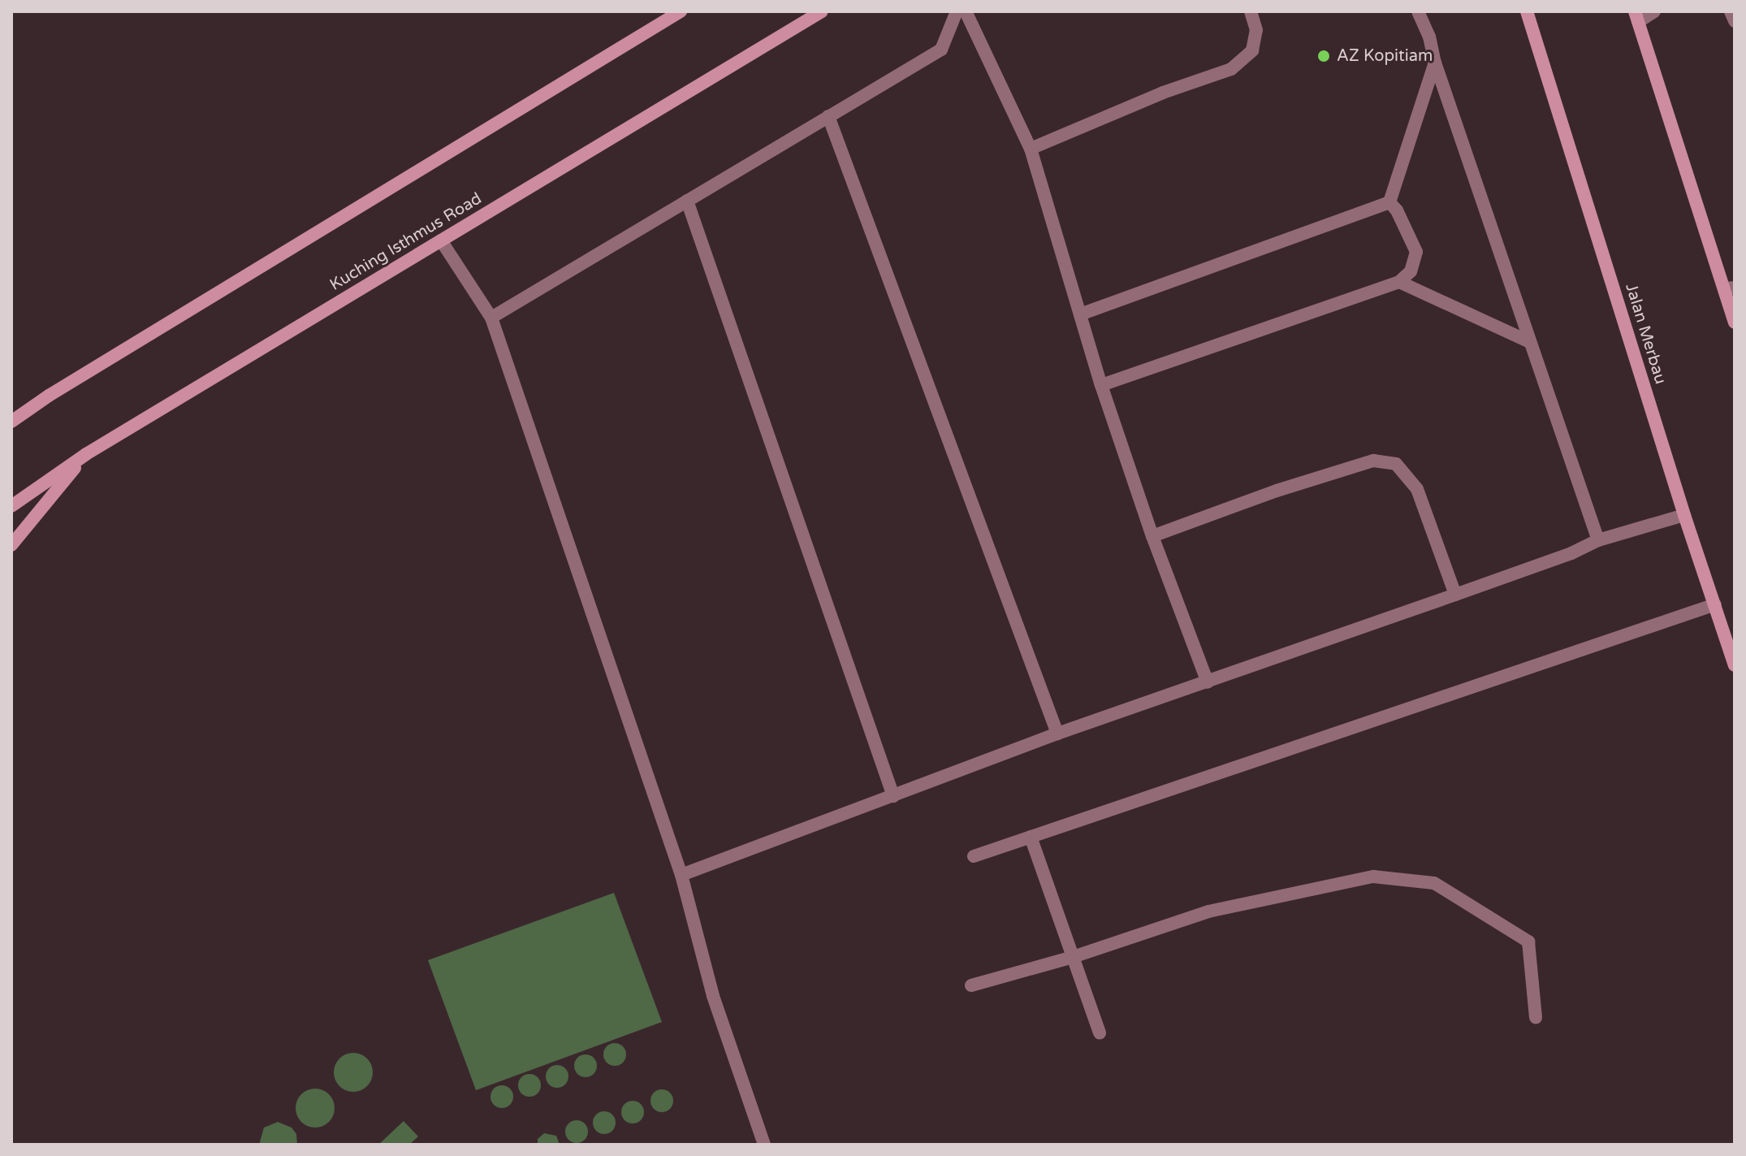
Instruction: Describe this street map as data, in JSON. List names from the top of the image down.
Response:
{
  "streets": {
    "main road": ["Kuching Isthmus Road", "Jalan Merbau"]
  },
  "places": ["AZ Kopitiam"]
}
